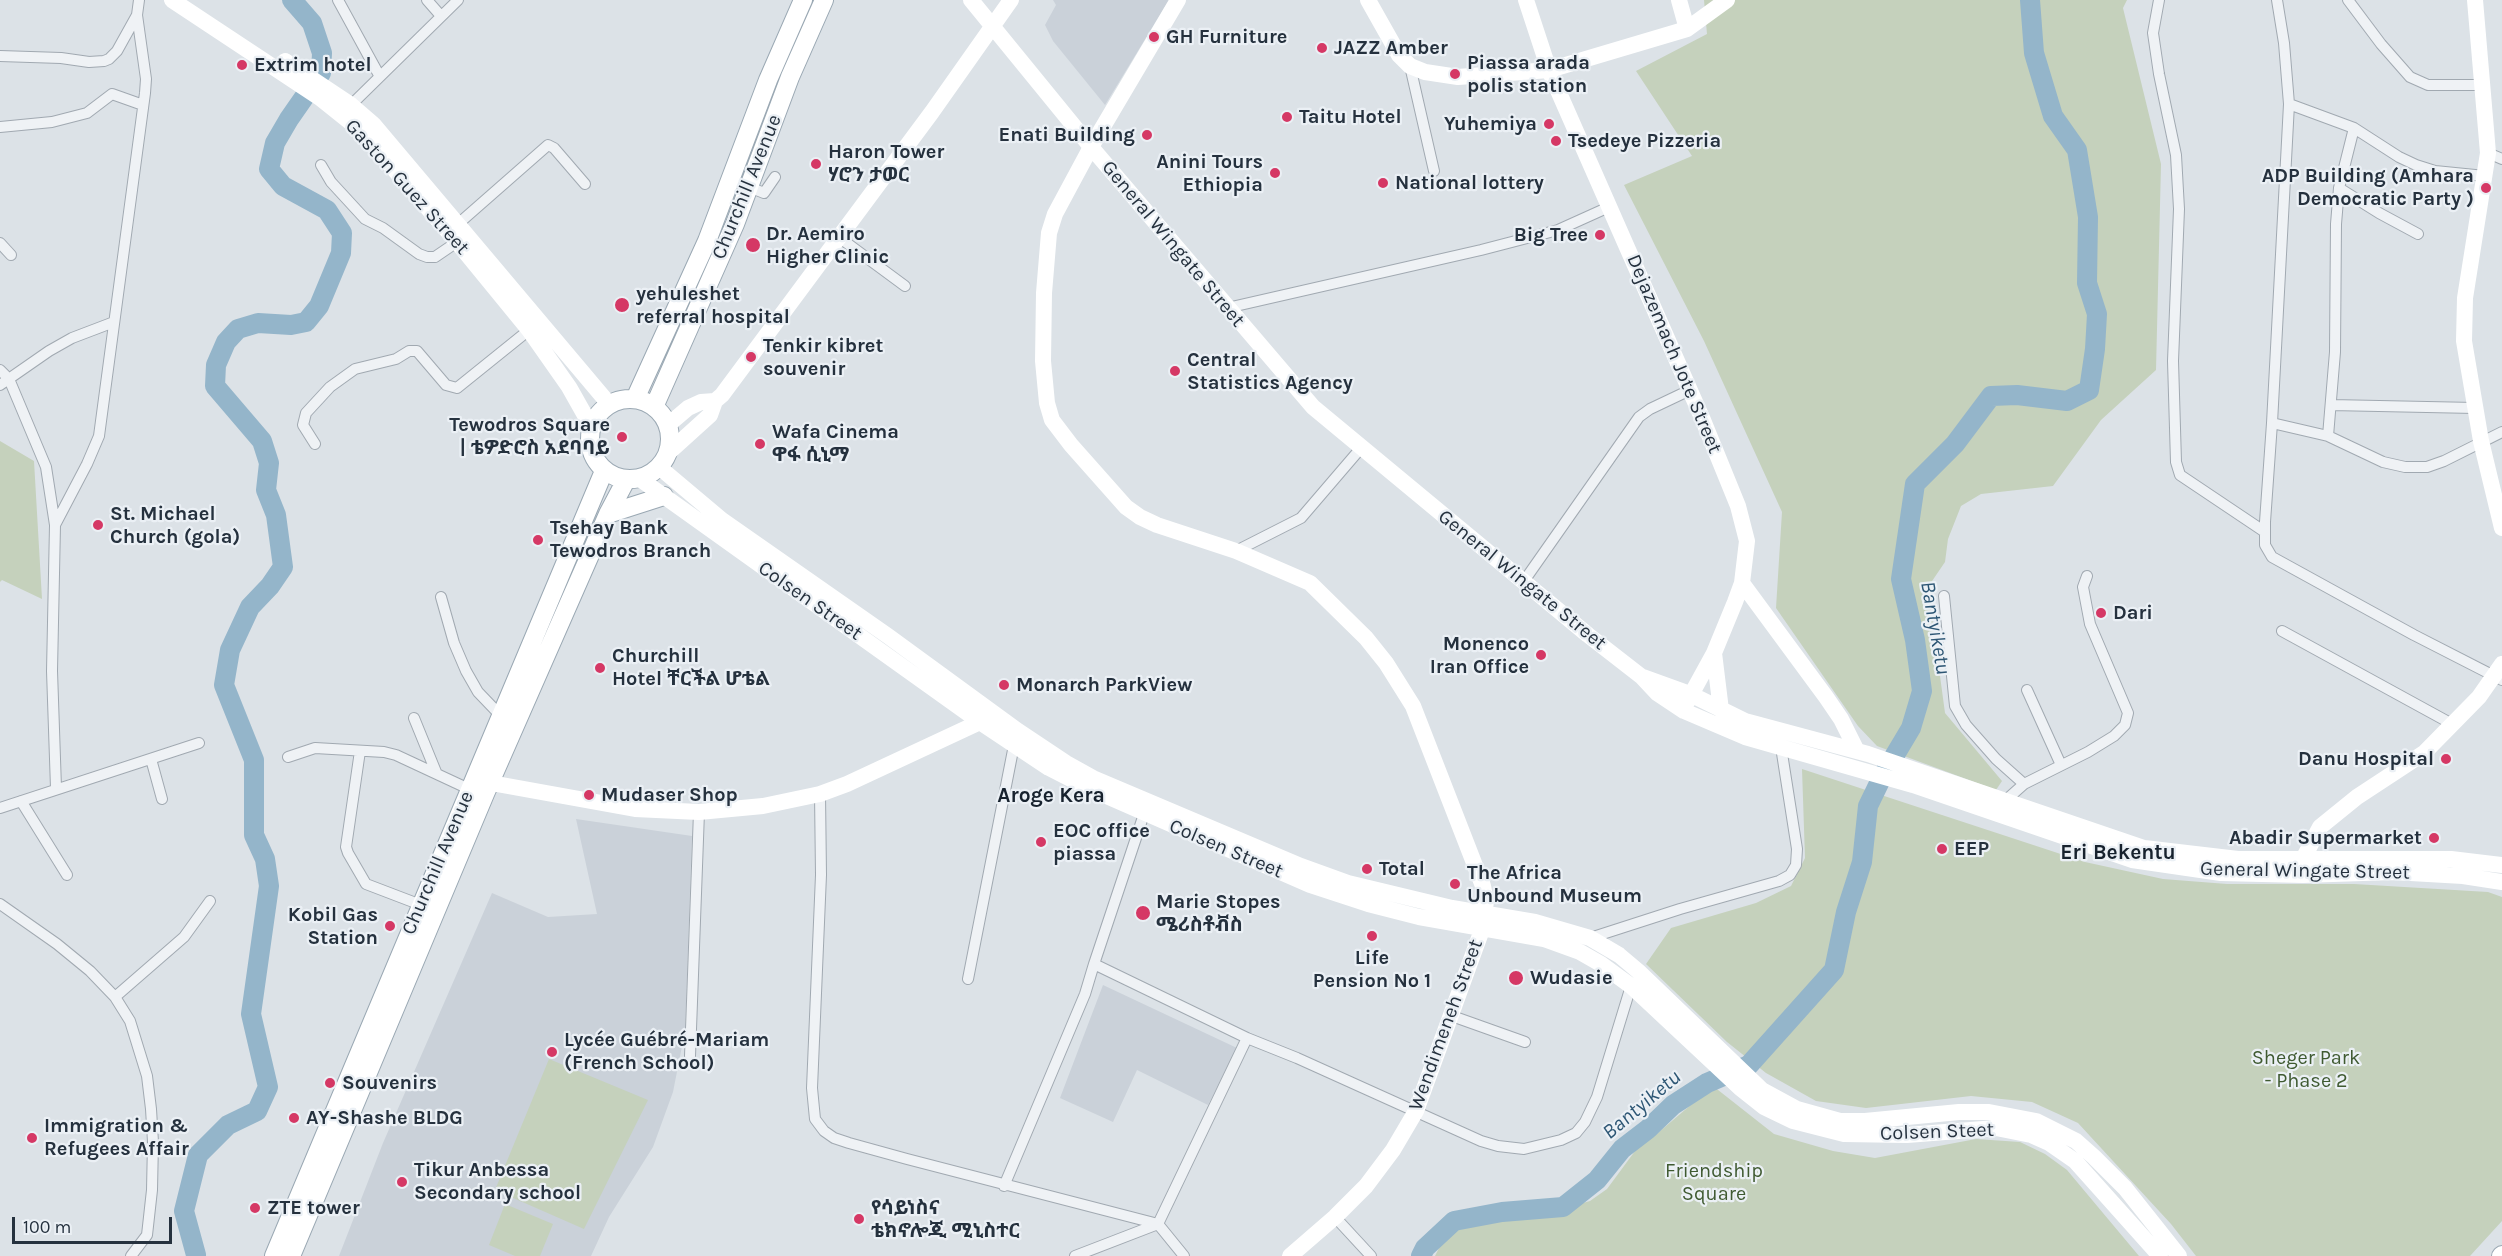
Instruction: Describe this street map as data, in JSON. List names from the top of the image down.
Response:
{
  "streets": {
    "main road": [
      "Gaston Guez Street",
      "Churchill Avenue",
      "General Wingate Street",
      "Dejazemach Jote Street",
      "Colsen Street",
      "Wendimeneh Street",
      "Colsen Steet"
    ]
  },
  "crossings": [
    ["Gaston Guez Street", "Churchill Avenue"],
    ["Gaston Guez Street", "Colsen Street"],
    ["Churchill Avenue", "Colsen Street"],
    ["General Wingate Street", "Dejazemach Jote Street"],
    ["Colsen Street", "Wendimeneh Street"],
    ["Colsen Street", "Colsen Steet"]
  ],
  "districts": ["Aroge Kera", "Eri Bekentu"],
  "water": ["Bantyiketu"],
  "parks": ["Sheger Park - Phase 2", "Friendship Square"],
  "places": [
    "GH Furniture",
    "JAZZ Amber",
    "Extrim hotel",
    "Piassa arada polis station",
    "Taitu Hotel",
    "Yuhemiya",
    "Enati Building",
    "Tsedeye Pizzeria",
    "Haron Tower ሃሮን ታወር",
    "Anini Tours Ethiopia",
    "National lottery",
    "ADP Building (Amhara Democratic Party )",
    "Big Tree",
    "Dr. Aemiro Higher Clinic",
    "yehuleshet referral hospital",
    "Tenkir kibret souvenir",
    "Central Statistics Agency",
    "Tewodros Square | ቴዎድሮስ አደባባይ",
    "Wafa Cinema ዋፋ ሲኒማ",
    "St. Michael Church (gola)",
    "Tsehay Bank Tewodros Branch",
    "Dari",
    "Monenco Iran Office",
    "Churchill Hotel ቸርችል ሆቴል",
    "Monarch ParkView",
    "Danu Hospital",
    "Mudaser Shop",
    "Abadir Supermarket",
    "EOC office piassa",
    "EEP",
    "Total",
    "The Africa Unbound Museum",
    "Marie Stopes ሜሪስቶቭስ",
    "Kobil Gas Station",
    "Life Pension No 1",
    "Wudasie",
    "Lycée Guébré-Mariam (French School)",
    "Souvenirs",
    "AY-Shashe BLDG",
    "Immigration & Refugees Affair",
    "Tikur Anbessa Secondary school",
    "ZTE tower",
    "የሳይነስና ቴክኖሎጂ ሚኒስተር"
  ],
  "scale_bar": "100 m"
}
